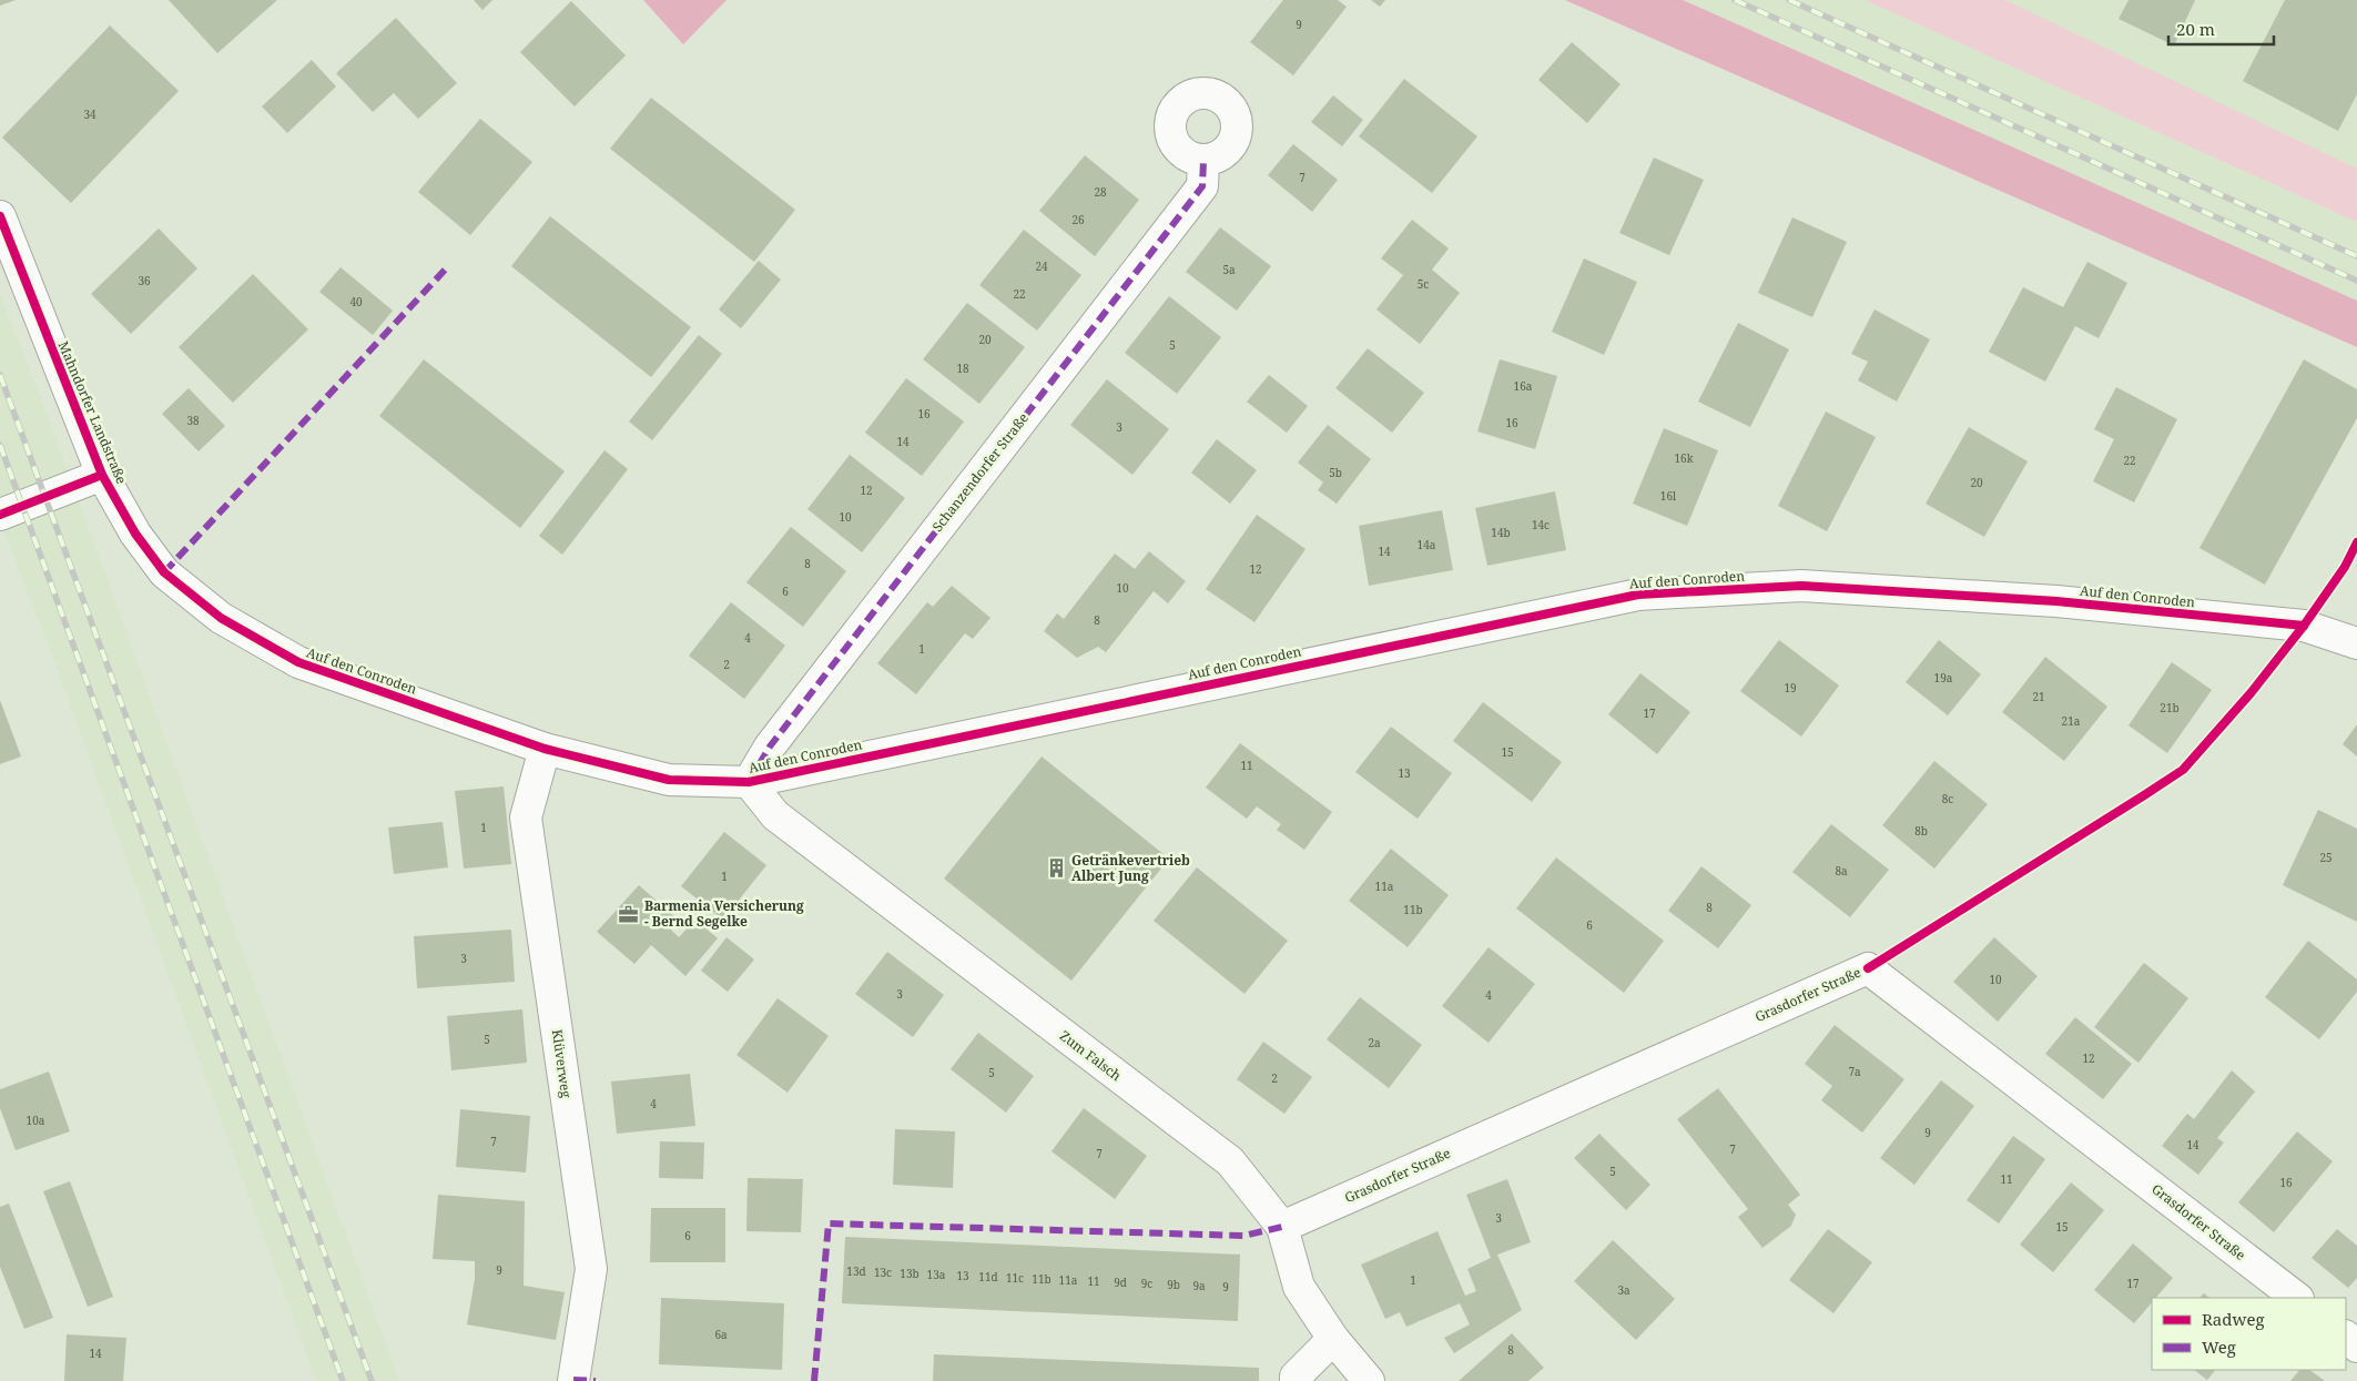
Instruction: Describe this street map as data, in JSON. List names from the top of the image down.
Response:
{
  "streets": {
    "street": [
      "Mahndorfer Landstraße",
      "Schanzendorfer Straße",
      "Auf den Conroden",
      "Grasdorfer Straße",
      "Zum Falsch",
      "Klüverweg"
    ]
  },
  "crossings": [
    ["Mahndorfer Landstraße", "Auf den Conroden"],
    ["Schanzendorfer Straße", "Auf den Conroden"],
    ["Schanzendorfer Straße", "Zum Falsch"],
    ["Auf den Conroden", "Zum Falsch"],
    ["Auf den Conroden", "Klüverweg"],
    ["Grasdorfer Straße", "Zum Falsch"]
  ],
  "places": {
    "building": ["Getränkevertrieb Albert Jung"],
    "office": ["Barmenia Versicherung - Bernd Segelke"]
  },
  "house_numbers": [
    "9",
    "34",
    "7",
    "28",
    "26",
    "24",
    "5a",
    "36",
    "5c",
    "22",
    "40",
    "20",
    "5",
    "18",
    "16a",
    "16",
    "38",
    "16",
    "3",
    "14",
    "16k",
    "22",
    "5b",
    "20",
    "12",
    "16l",
    "10",
    "14c",
    "14b",
    "14a",
    "14",
    "8",
    "12",
    "10",
    "6",
    "8",
    "4",
    "1",
    "2",
    "19a",
    "19",
    "21",
    "21b",
    "17",
    "21a",
    "15",
    "11",
    "13",
    "8c",
    "1",
    "8b",
    "25",
    "8a",
    "1",
    "11a",
    "8",
    "11b",
    "6",
    "3",
    "10",
    "3",
    "4",
    "5",
    "2a",
    "12",
    "7a",
    "5",
    "2",
    "4",
    "10a",
    "9",
    "7",
    "14",
    "7",
    "7",
    "5",
    "11",
    "16",
    "3",
    "15",
    "6",
    "9",
    "13d",
    "13c",
    "13b",
    "13a",
    "13",
    "11d",
    "11c",
    "11b",
    "11a",
    "1",
    "11",
    "9d",
    "9c",
    "17",
    "9b",
    "9a",
    "9",
    "3a",
    "6a",
    "8",
    "14"
  ],
  "legend": ["Radweg", "Weg"],
  "scale_bar": "20 m"
}
